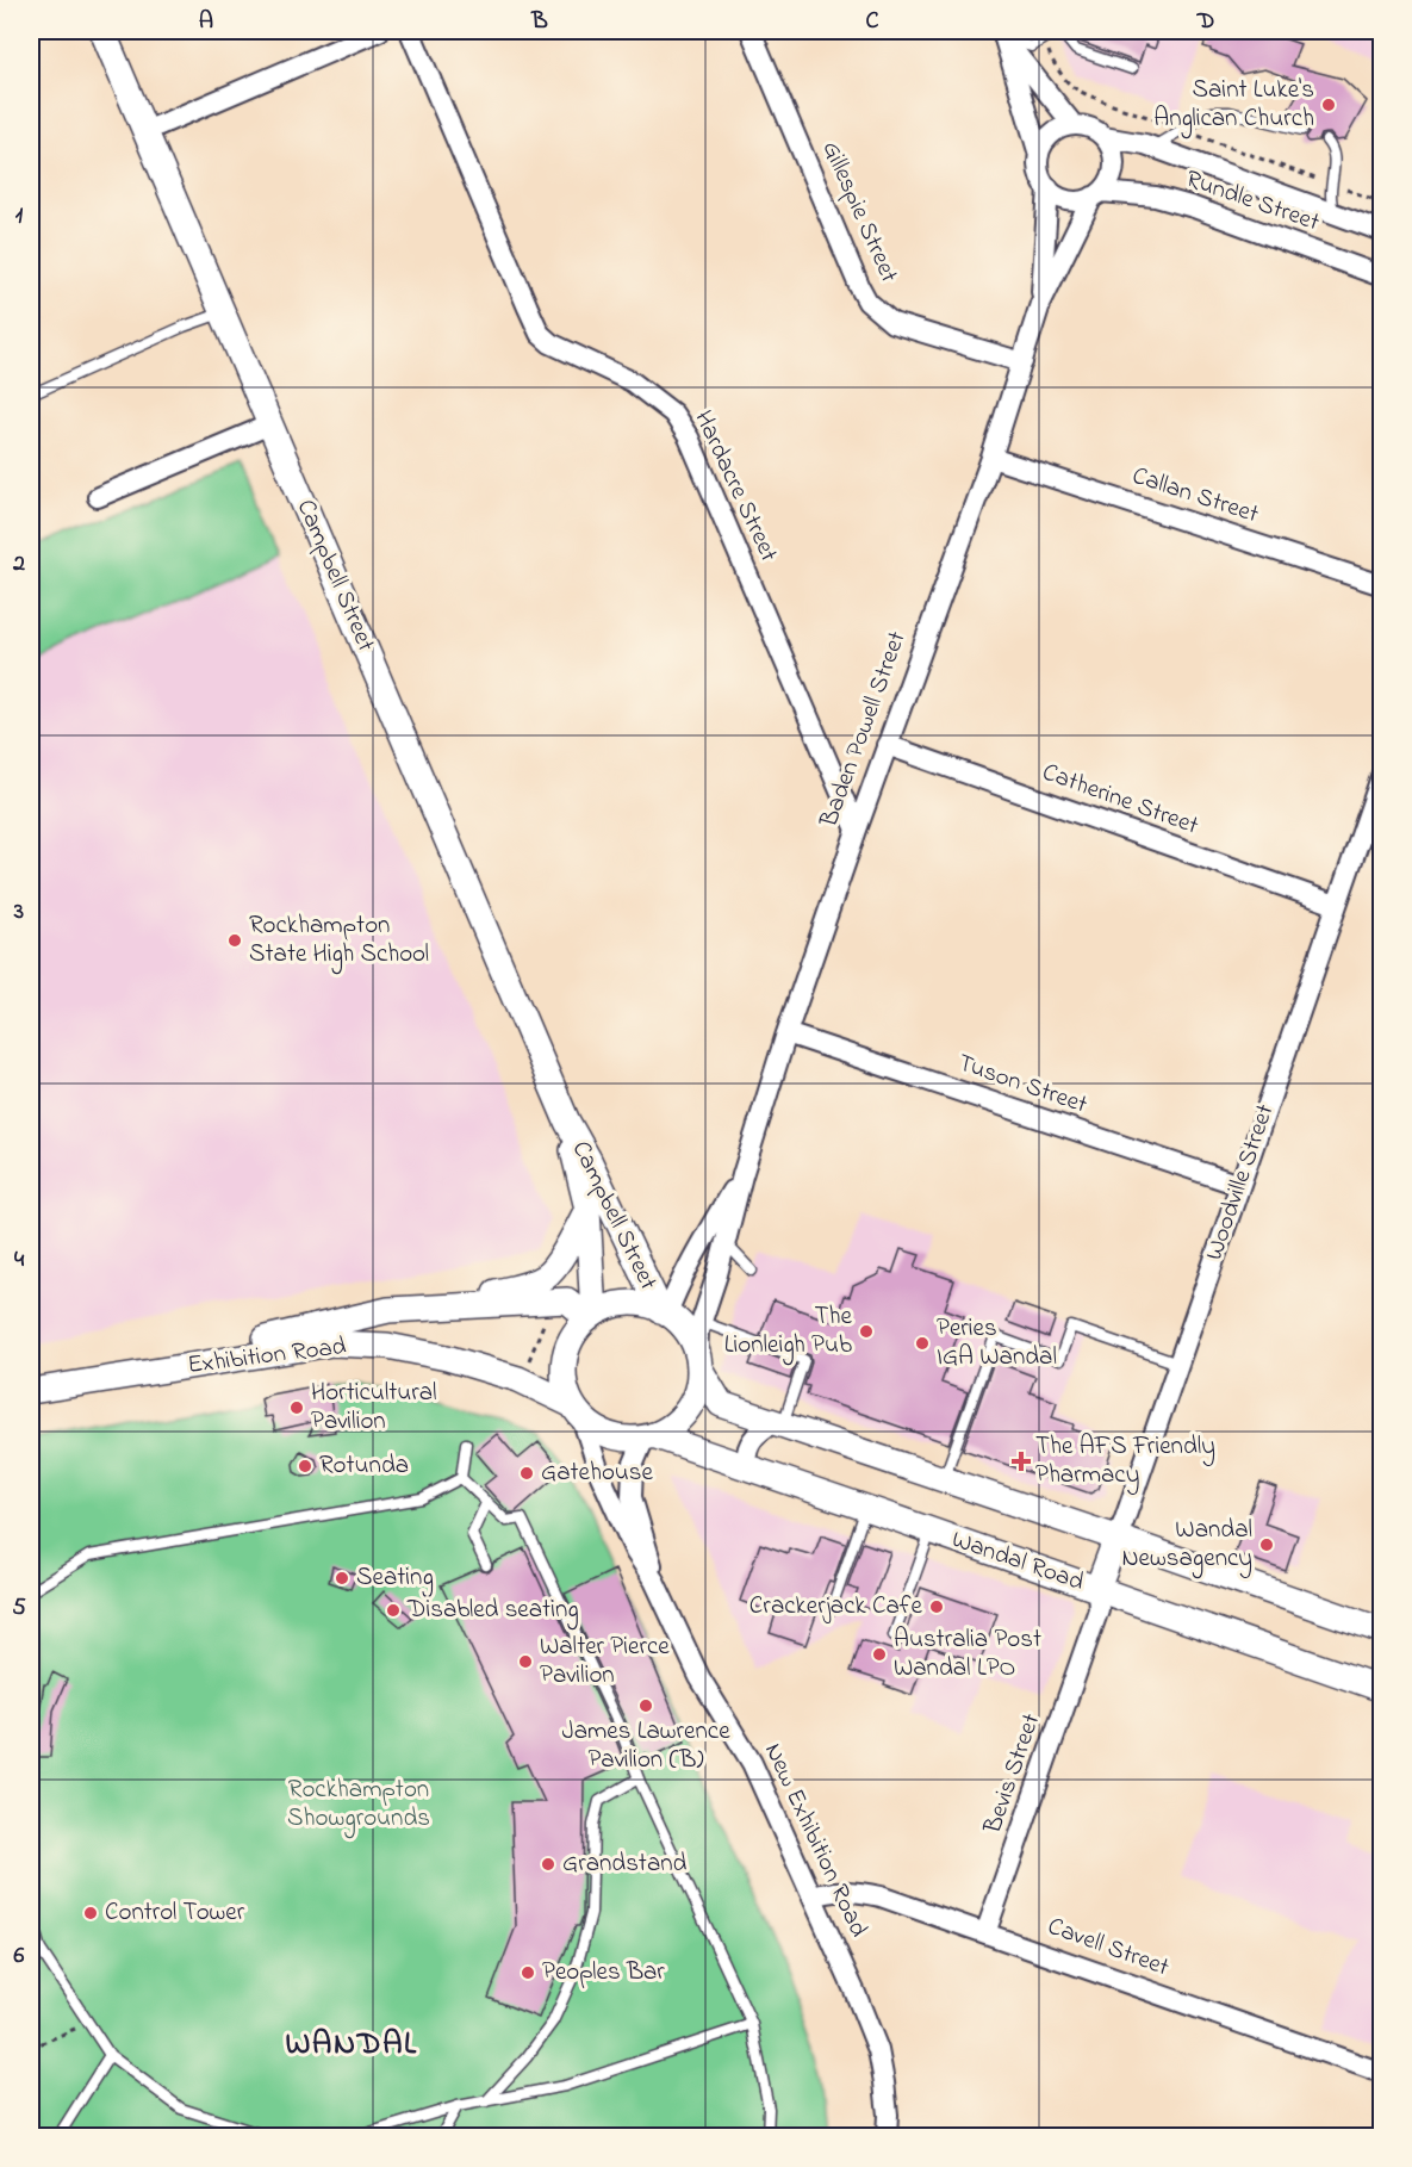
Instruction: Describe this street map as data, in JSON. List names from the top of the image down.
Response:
{
  "streets": {
    "street": [
      "Rundle Street",
      "Gillespie Street",
      "Hardacre Street",
      "Callan Street",
      "Campbell Street",
      "Baden Powell Street",
      "Catherine Street",
      "Tuson Street",
      "Woodville Street",
      "Exhibition Road",
      "Wandal Road",
      "Bevis Street",
      "New Exhibition Road",
      "Cavell Street"
    ]
  },
  "crossings": [
    ["Rundle Street", "Baden Powell Street"],
    ["Gillespie Street", "Baden Powell Street"],
    ["Hardacre Street", "Baden Powell Street"],
    ["Callan Street", "Baden Powell Street"],
    ["Campbell Street", "Baden Powell Street"],
    ["Campbell Street", "Exhibition Road"],
    ["Campbell Street", "Wandal Road"],
    ["Campbell Street", "New Exhibition Road"],
    ["Baden Powell Street", "Catherine Street"],
    ["Baden Powell Street", "Tuson Street"],
    ["Baden Powell Street", "Exhibition Road"],
    ["Baden Powell Street", "Wandal Road"],
    ["Baden Powell Street", "New Exhibition Road"],
    ["Catherine Street", "Woodville Street"],
    ["Tuson Street", "Woodville Street"],
    ["Woodville Street", "Wandal Road"],
    ["Woodville Street", "Bevis Street"],
    ["Exhibition Road", "Wandal Road"],
    ["Exhibition Road", "New Exhibition Road"],
    ["Wandal Road", "Bevis Street"],
    ["Wandal Road", "New Exhibition Road"],
    ["Bevis Street", "Cavell Street"],
    ["New Exhibition Road", "Cavell Street"]
  ],
  "districts": ["WANDAL"],
  "parks": ["Rockhampton Showgrounds"],
  "places": {
    "other": [
      "Saint Luke's Anglican Church",
      "Rockhampton State High School",
      "The Lionleigh Pub",
      "Peries IGA Wandal",
      "Horticultural Pavilion",
      "Rotunda",
      "Gatehouse",
      "Wandal Newsagency",
      "Seating",
      "Crackerjack Cafe",
      "Disabled seating",
      "Australia Post Wandal LPO",
      "Walter Pierce Pavilion",
      "James Lawrence Pavilion (B)",
      "Grandstand",
      "Control Tower",
      "Peoples Bar"
    ],
    "health": ["The AFS Friendly Pharmacy"]
  },
  "grid": {
    "columns": [
      "A",
      "B",
      "C",
      "D"
    ],
    "rows": [
      "1",
      "2",
      "3",
      "4",
      "5",
      "6"
    ]
  }
}
